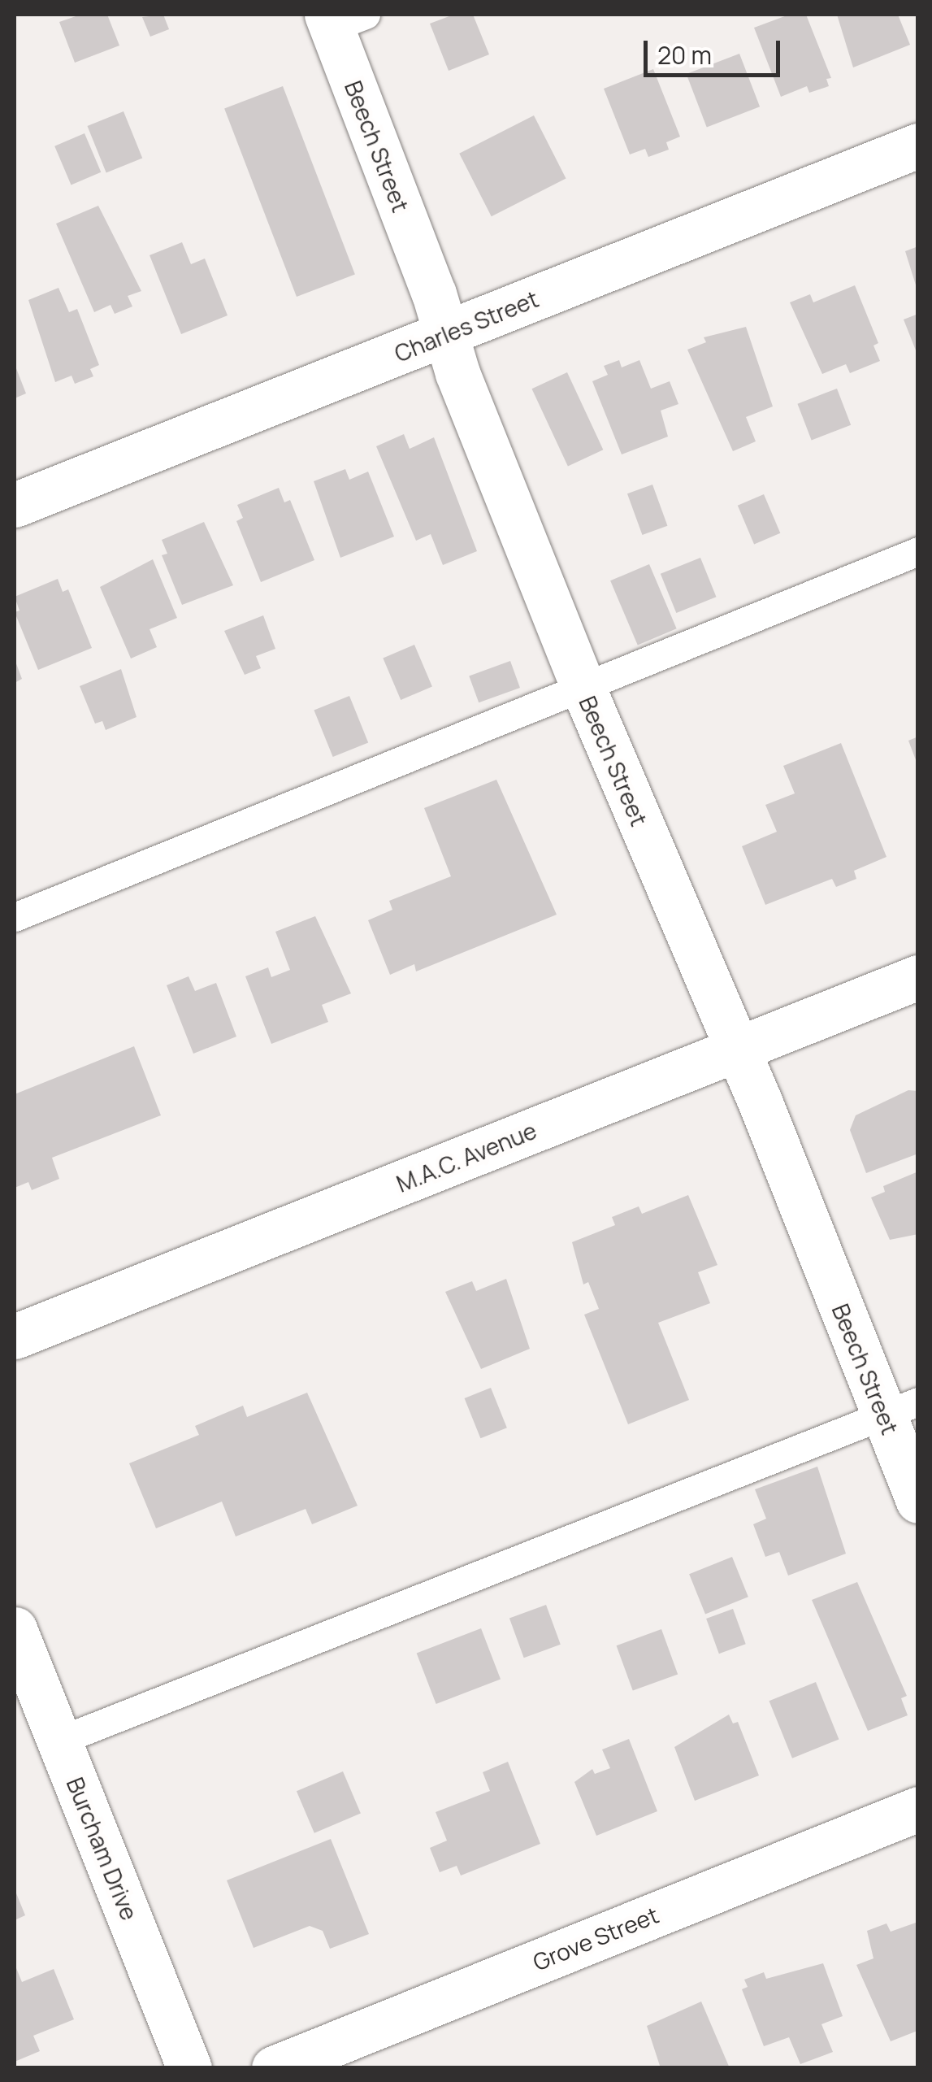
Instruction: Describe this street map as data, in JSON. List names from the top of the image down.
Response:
{
  "streets": {
    "street": [
      "Beech Street",
      "Charles Street",
      "M.A.C. Avenue",
      "Burcham Drive",
      "Grove Street"
    ]
  },
  "crossings": [
    ["Beech Street", "Charles Street"],
    ["Beech Street", "M.A.C. Avenue"]
  ],
  "scale_bar": "20 m"
}
